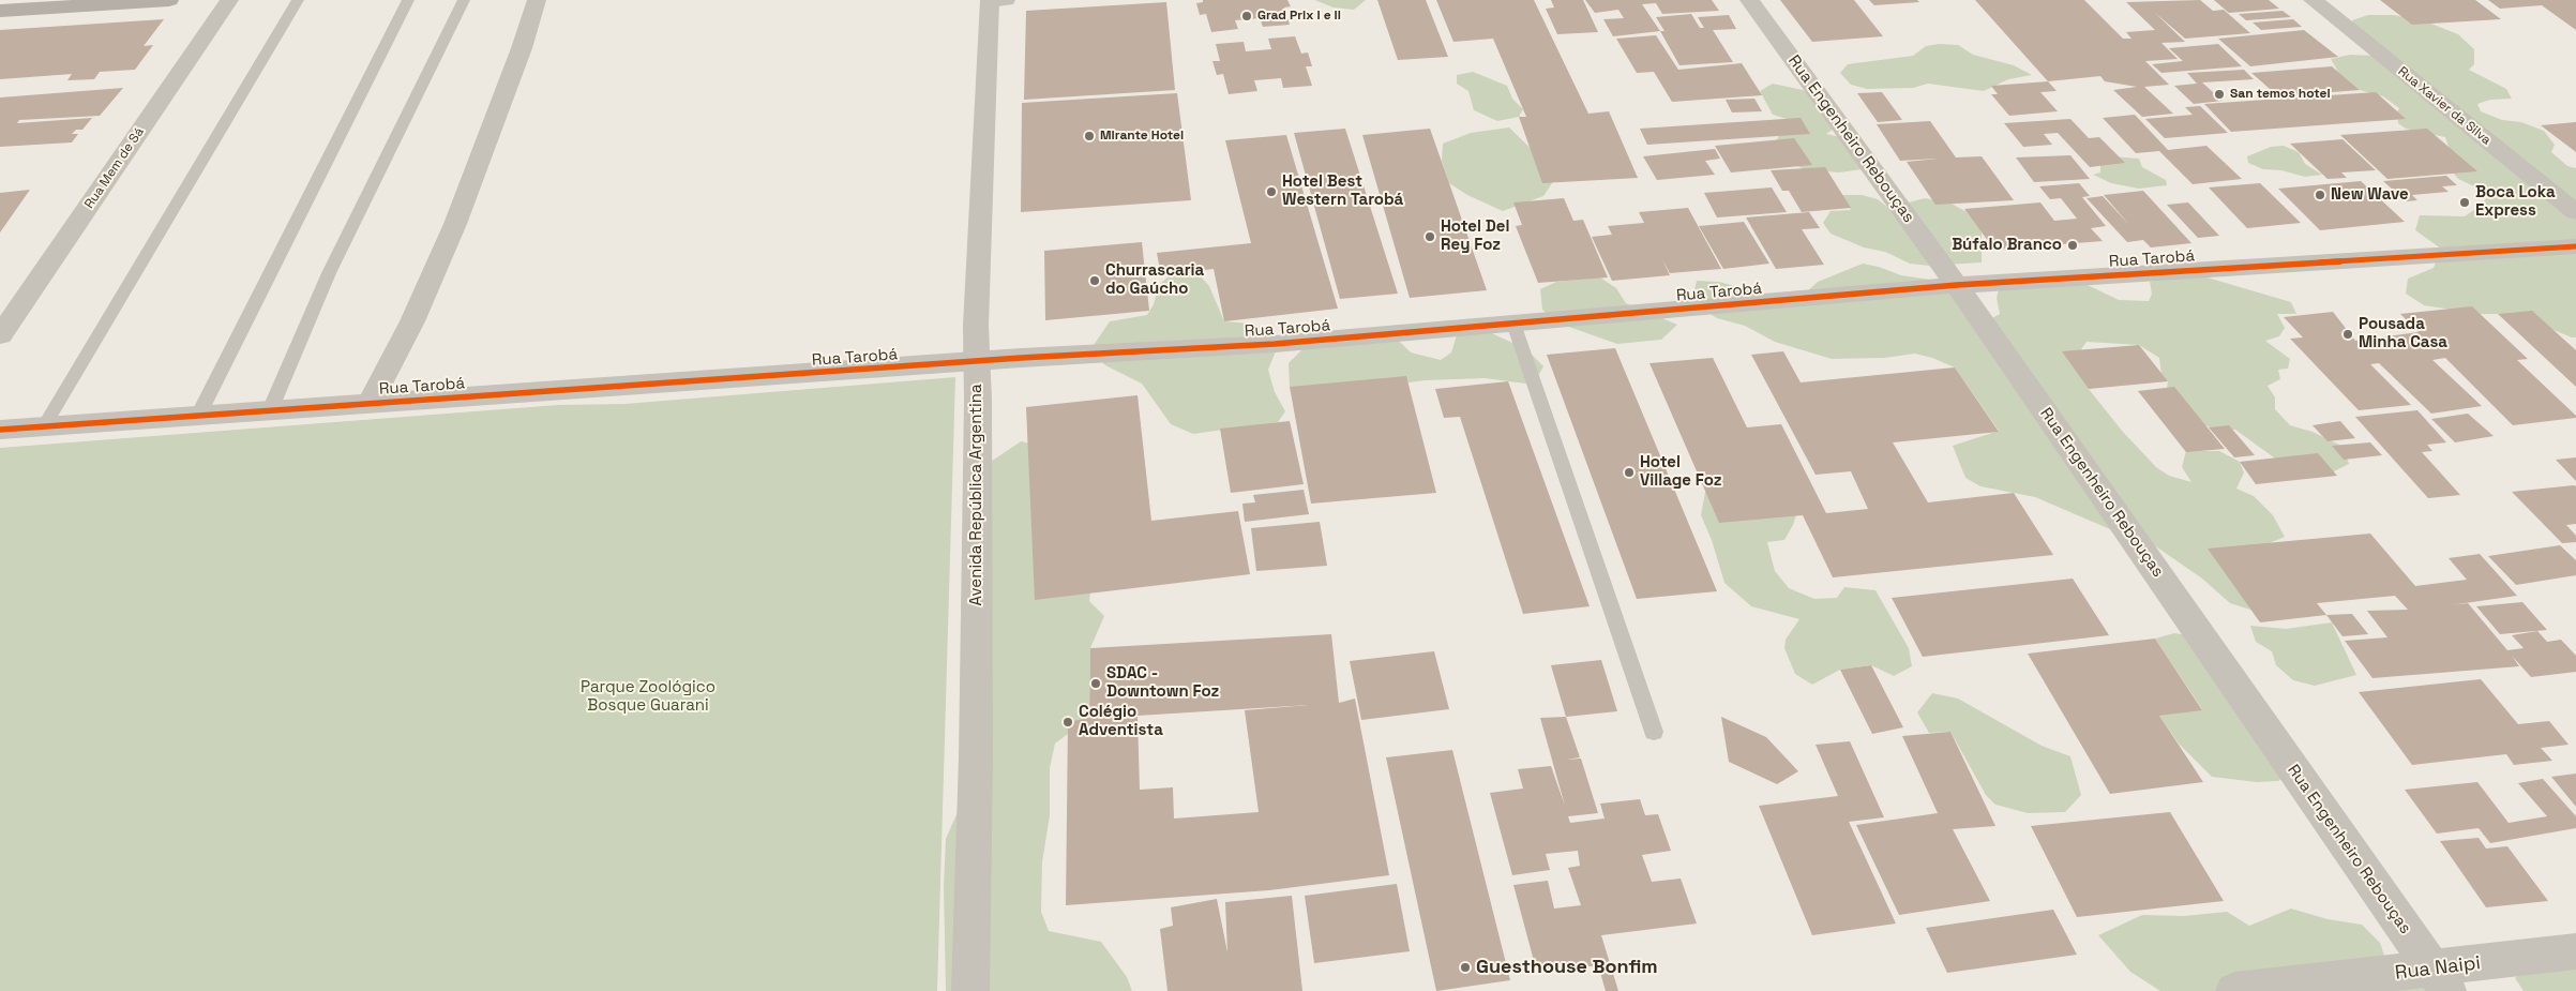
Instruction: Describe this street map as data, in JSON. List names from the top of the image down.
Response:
{
  "streets": {
    "street": [
      "Rua Xavier da Silva",
      "Rua Engenheiro Rebouças",
      "Rua Mem de Sá",
      "Rua Tarobá",
      "Avenida República Argentina",
      "Rua Naipi"
    ]
  },
  "crossings": [
    ["Rua Engenheiro Rebouças", "Rua Tarobá"],
    ["Rua Engenheiro Rebouças", "Rua Naipi"],
    ["Rua Tarobá", "Avenida República Argentina"]
  ],
  "parks": ["Parque Zoológico Bosque Guarani"],
  "places": [
    "Grad Prix I e II",
    "San temos hotel",
    "Mirante Hotel",
    "Hotel Best Western Tarobá",
    "New Wave",
    "Boca Loka Express",
    "Hotel Del Rey Foz",
    "Búfalo Branco",
    "Churrascaria do Gaúcho",
    "Pousada Minha Casa",
    "Hotel Village Foz",
    "SDAC - Downtown Foz",
    "Colégio Adventista",
    "Guesthouse Bonfim"
  ]
}
